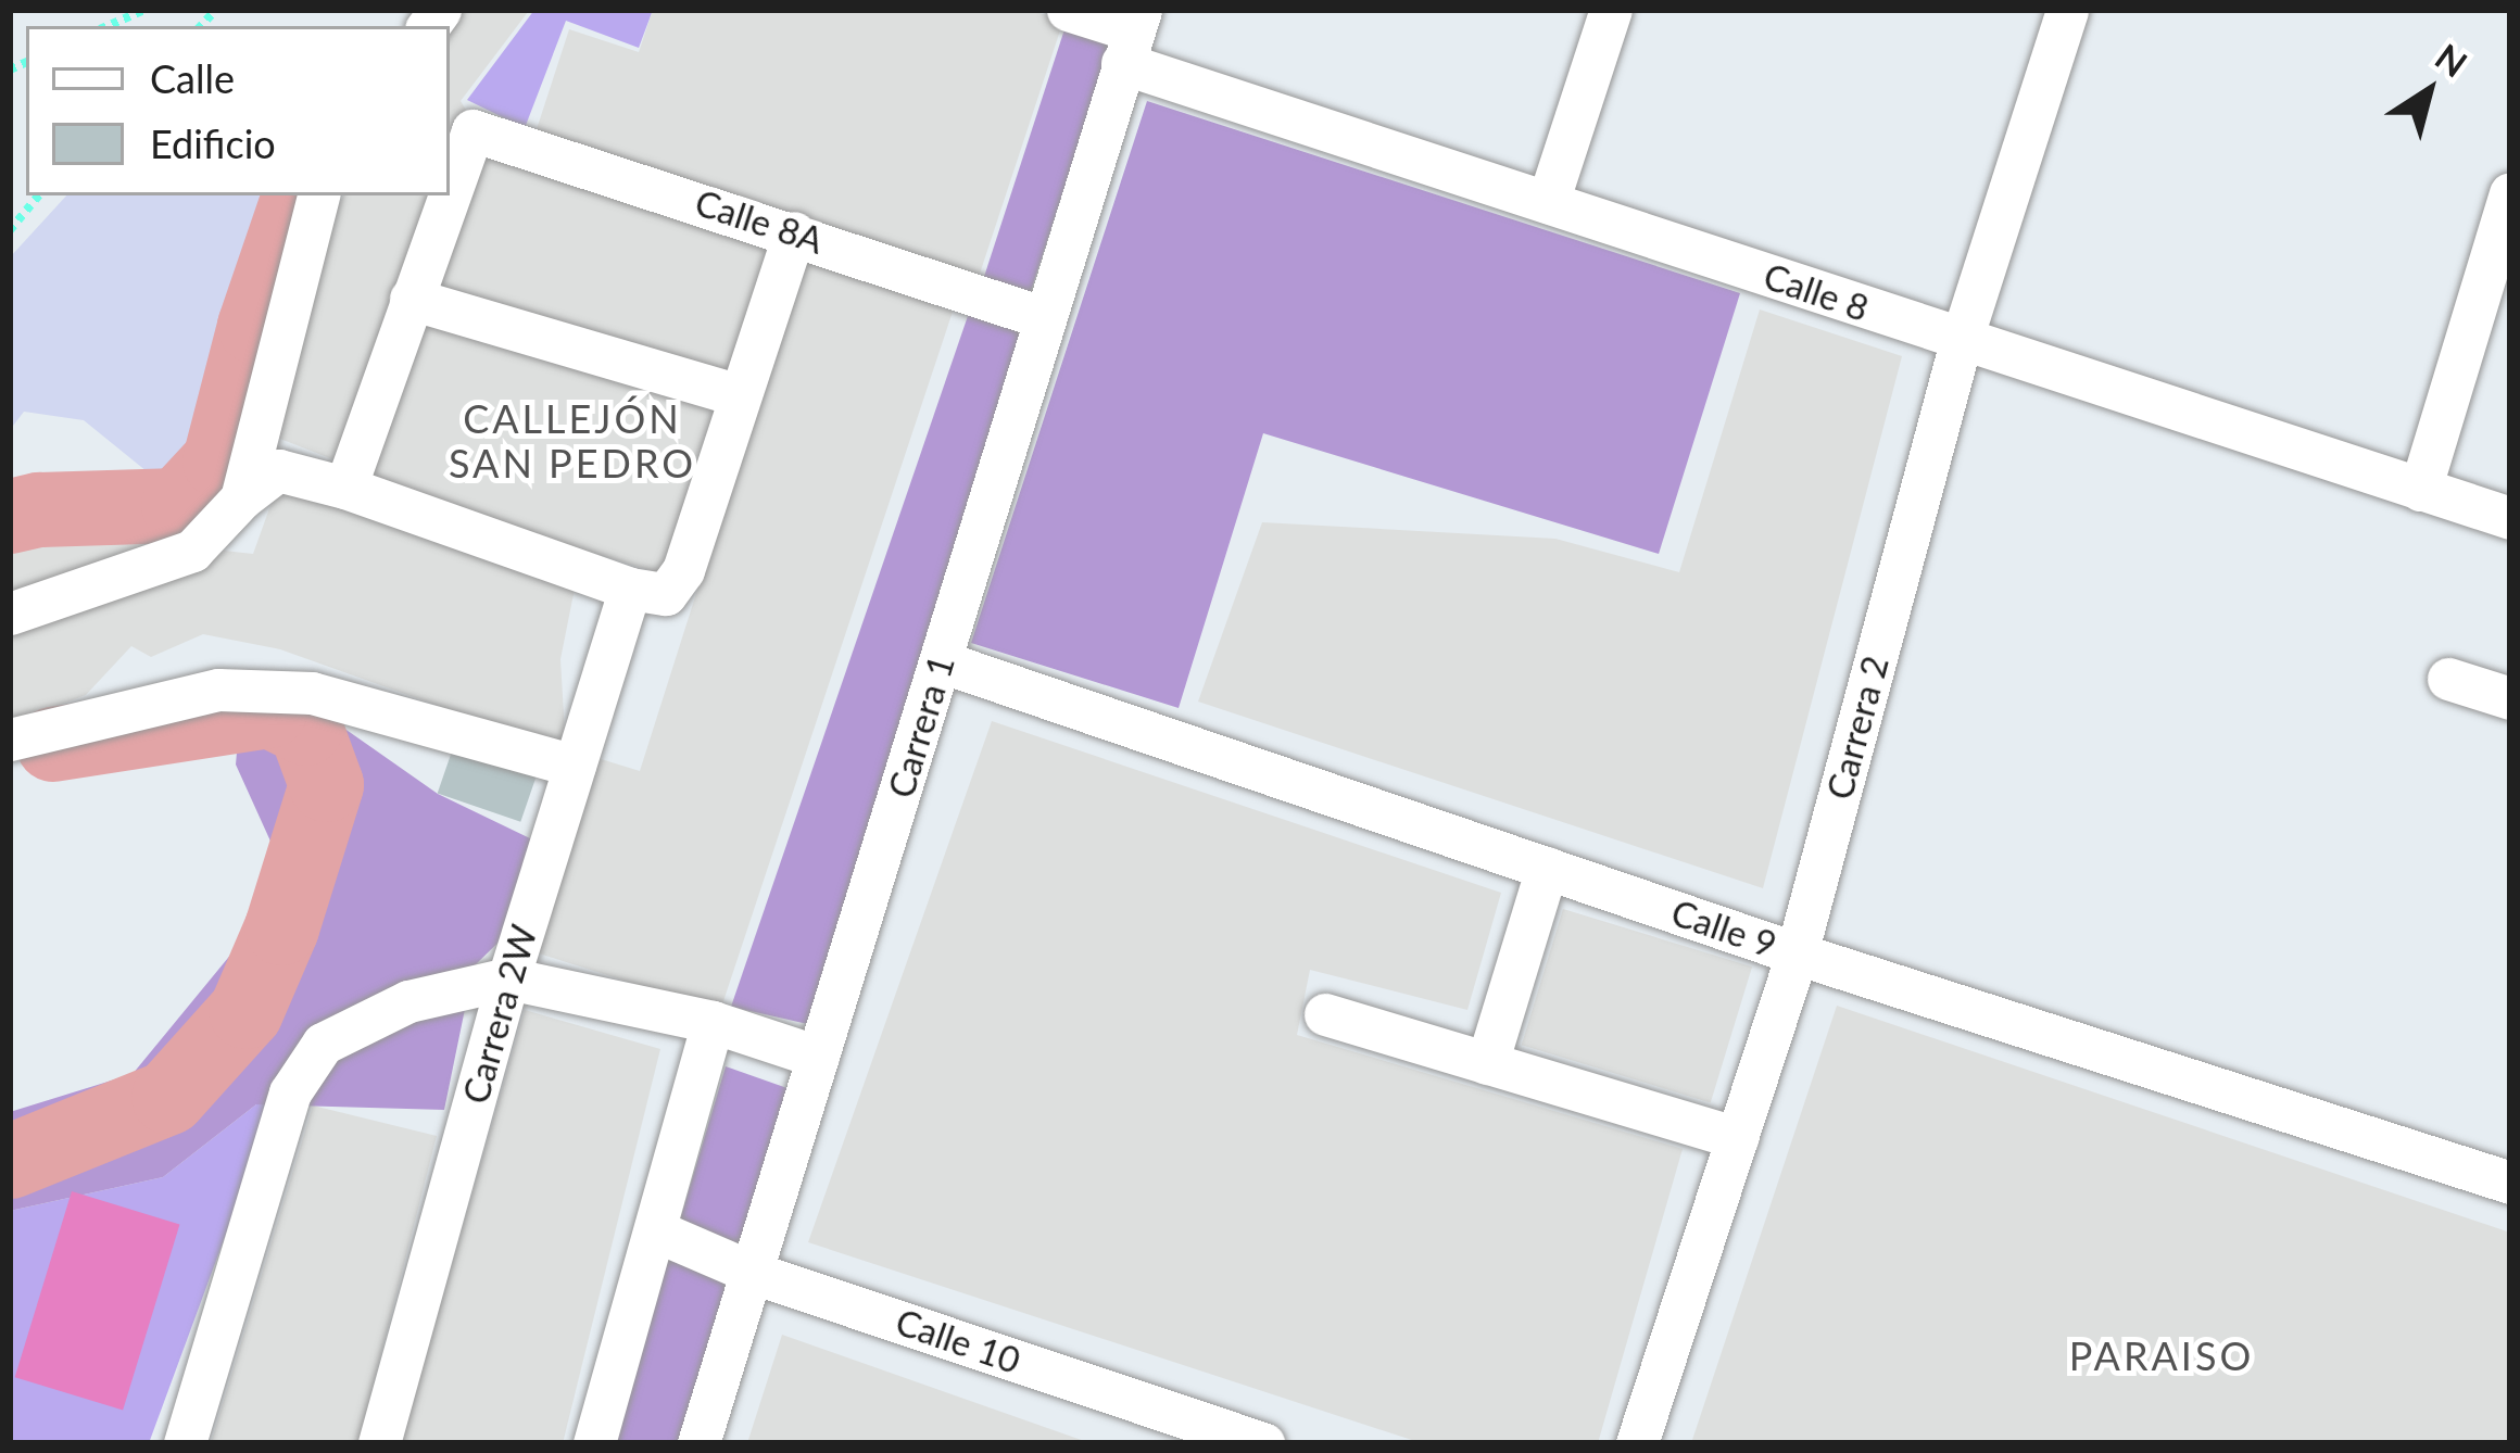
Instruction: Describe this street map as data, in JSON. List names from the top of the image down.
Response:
{
  "streets": {
    "street": [
      "Calle 8A",
      "Calle 8",
      "Carrera 1",
      "Carrera 2",
      "Calle 9",
      "Carrera 2W",
      "Calle 10"
    ]
  },
  "crossings": [
    ["Calle 8A", "Carrera 1"],
    ["Calle 8", "Carrera 1"],
    ["Calle 8", "Carrera 2"],
    ["Carrera 1", "Calle 9"],
    ["Carrera 1", "Calle 10"],
    ["Carrera 2", "Calle 9"]
  ],
  "districts": ["CALLEJÓN SAN PEDRO", "PARAISO"],
  "legend": ["Calle", "Edificio"],
  "north": "top right"
}
